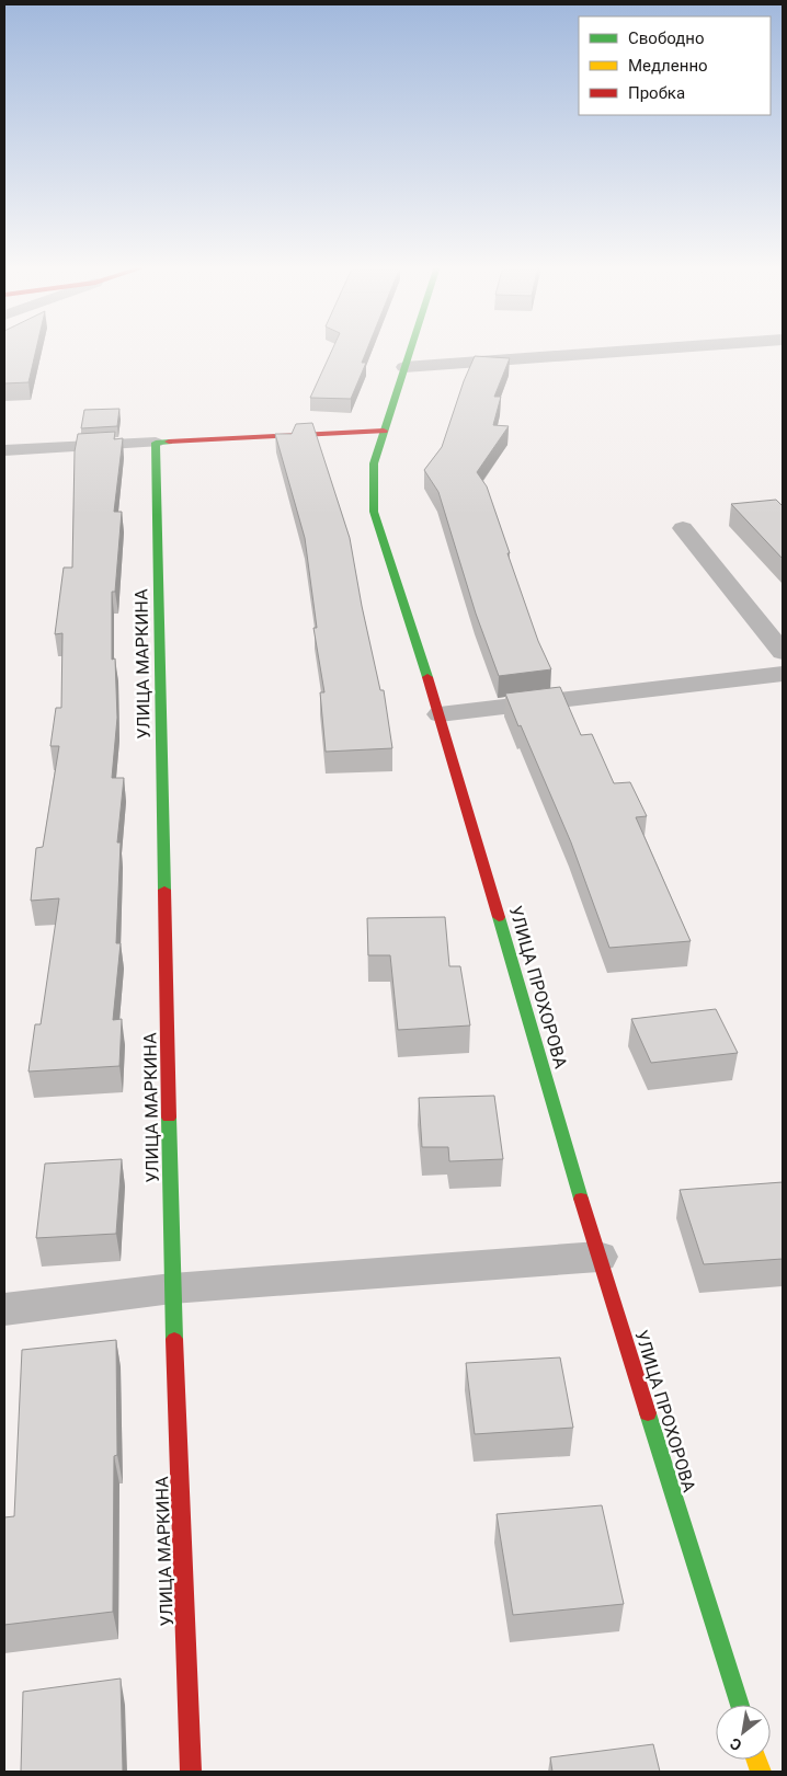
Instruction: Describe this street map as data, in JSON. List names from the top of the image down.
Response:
{
  "streets": {
    "main road": ["УЛИЦА МАРКИНА", "УЛИЦА ПРОХОРОВА"]
  },
  "legend": ["Свободно", "Медленно", "Пробка"],
  "north": "bottom left"
}
